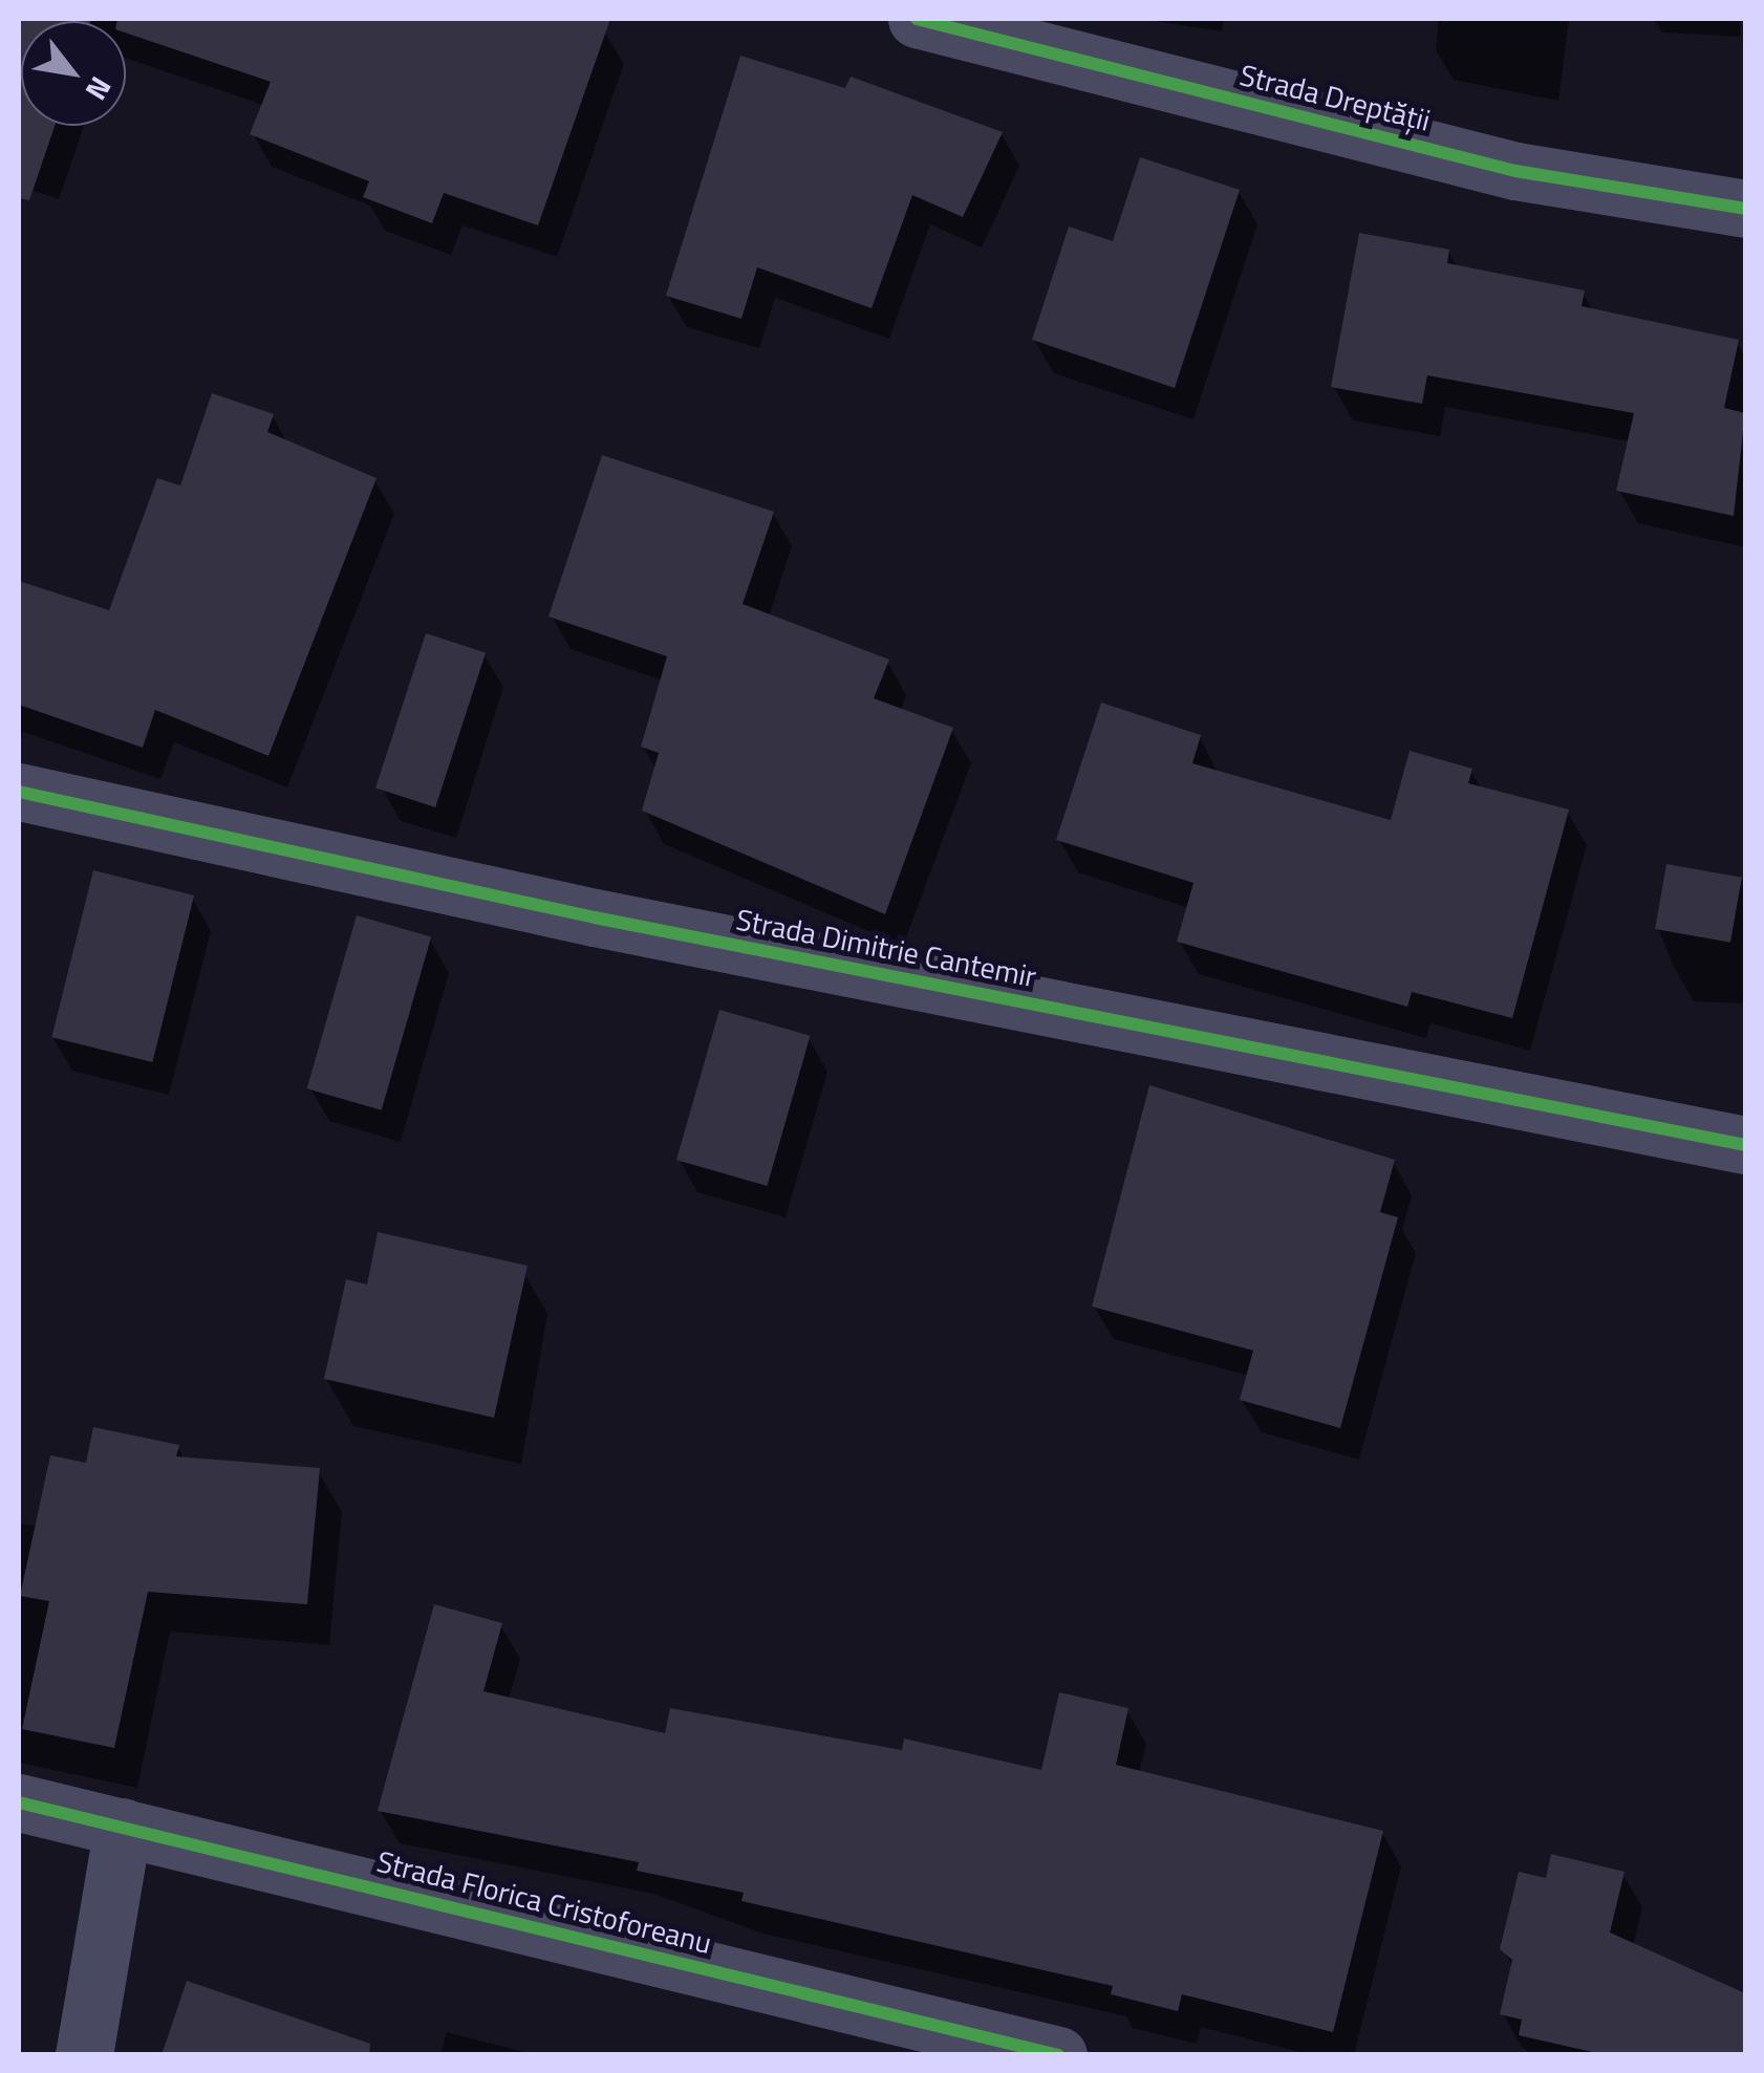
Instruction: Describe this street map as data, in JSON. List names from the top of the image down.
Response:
{
  "streets": {
    "street": ["Strada Dreptății", "Strada Dimitrie Cantemir", "Strada Florica Cristoforeanu"]
  },
  "north": "bottom right"
}
